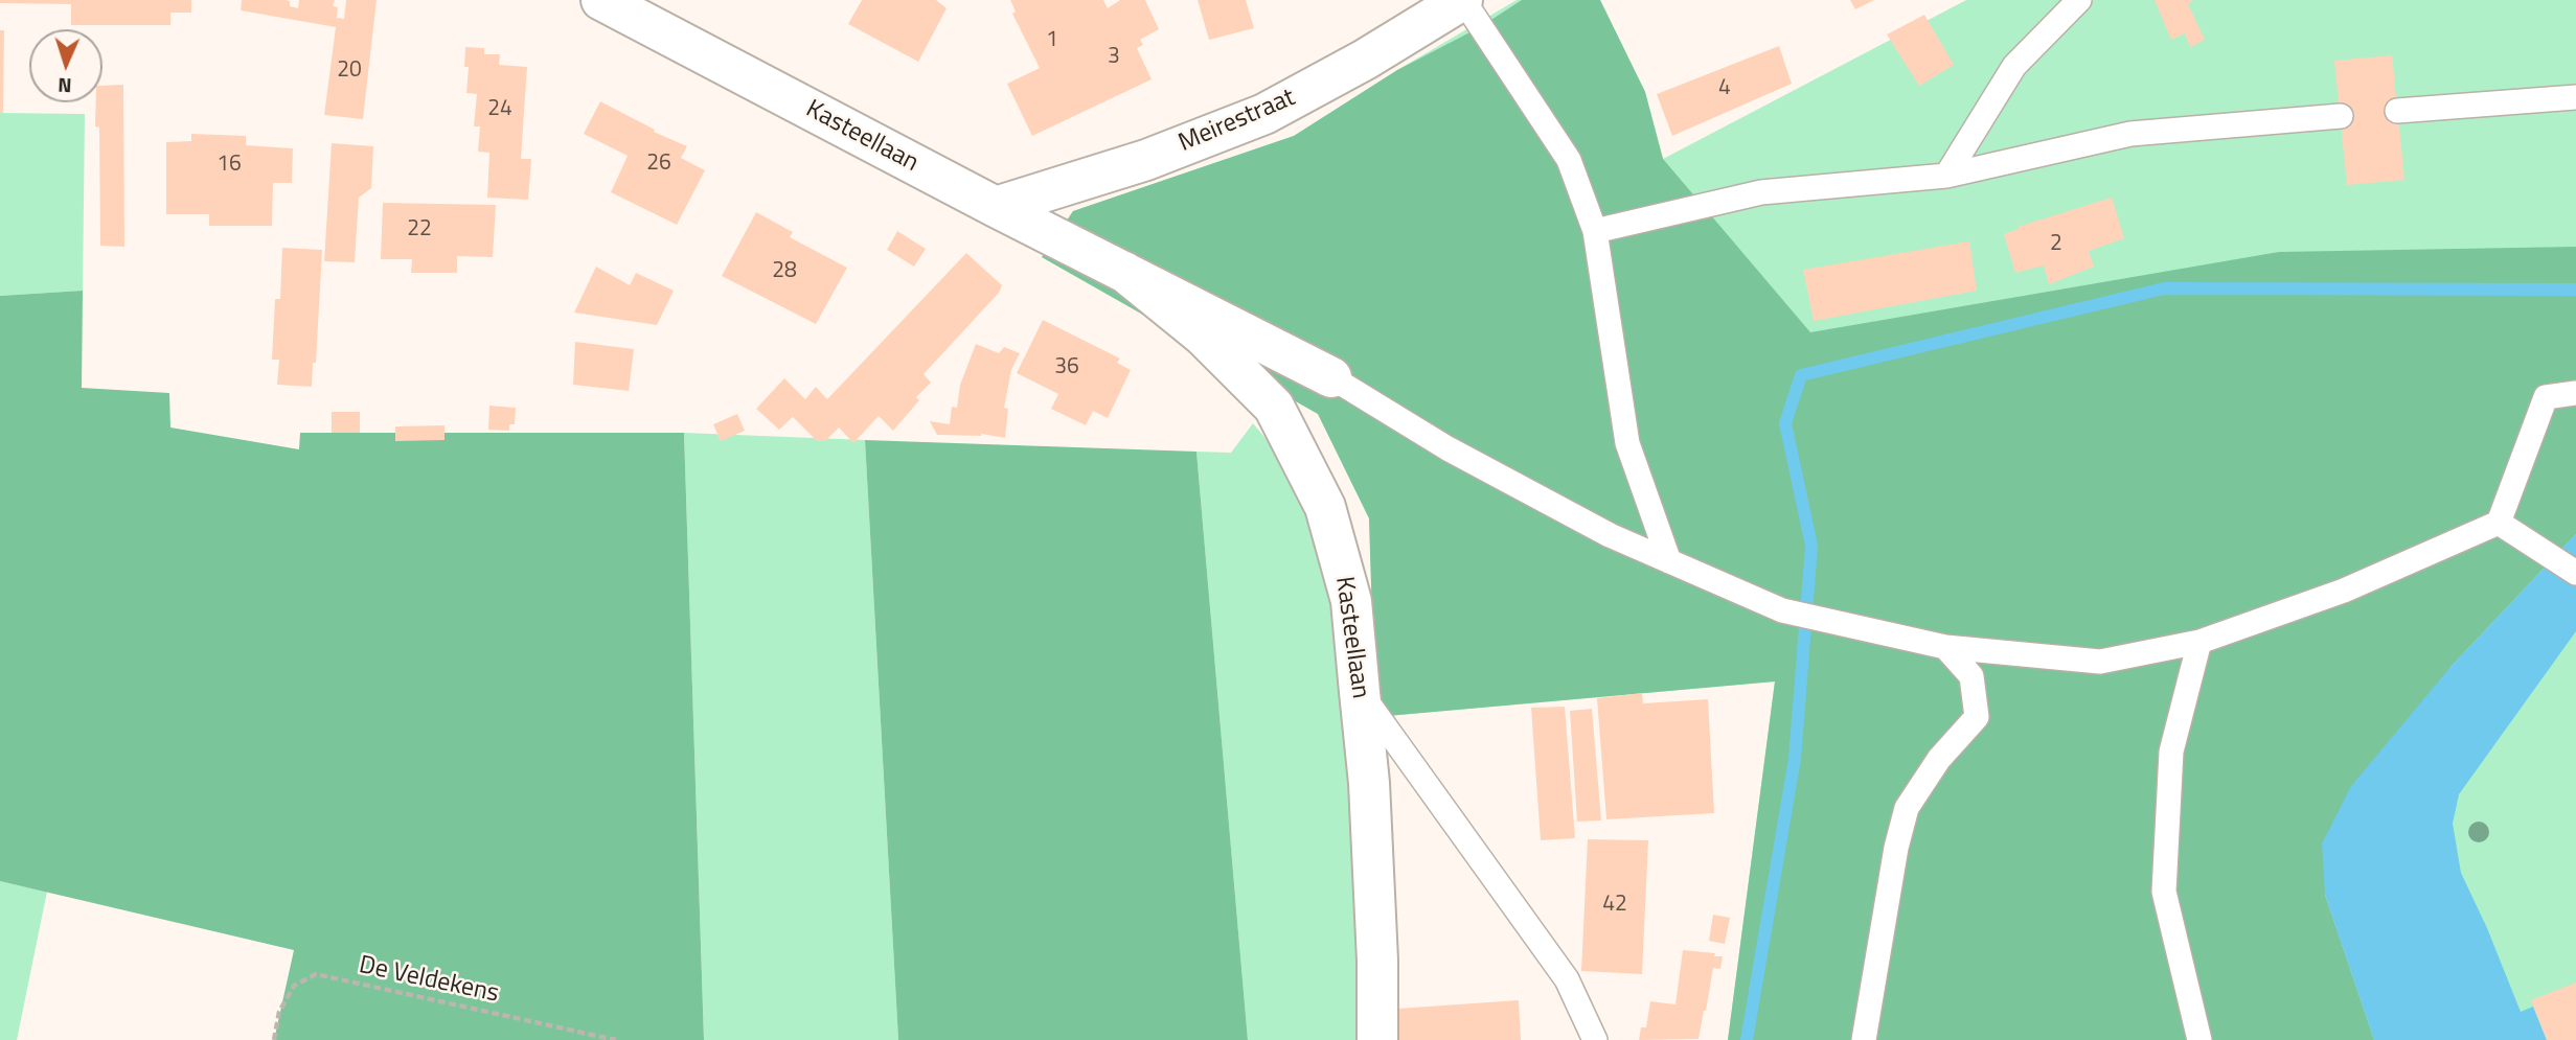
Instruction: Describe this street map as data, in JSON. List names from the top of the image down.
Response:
{
  "streets": {
    "street": ["Meirestraat", "Kasteellaan"],
    "path": ["De Veldekens"]
  },
  "crossings": [
    ["Meirestraat", "Kasteellaan"]
  ],
  "house_numbers": [
    "1",
    "3",
    "20",
    "4",
    "24",
    "26",
    "16",
    "22",
    "2",
    "28",
    "36",
    "42"
  ],
  "north": "bottom"
}
